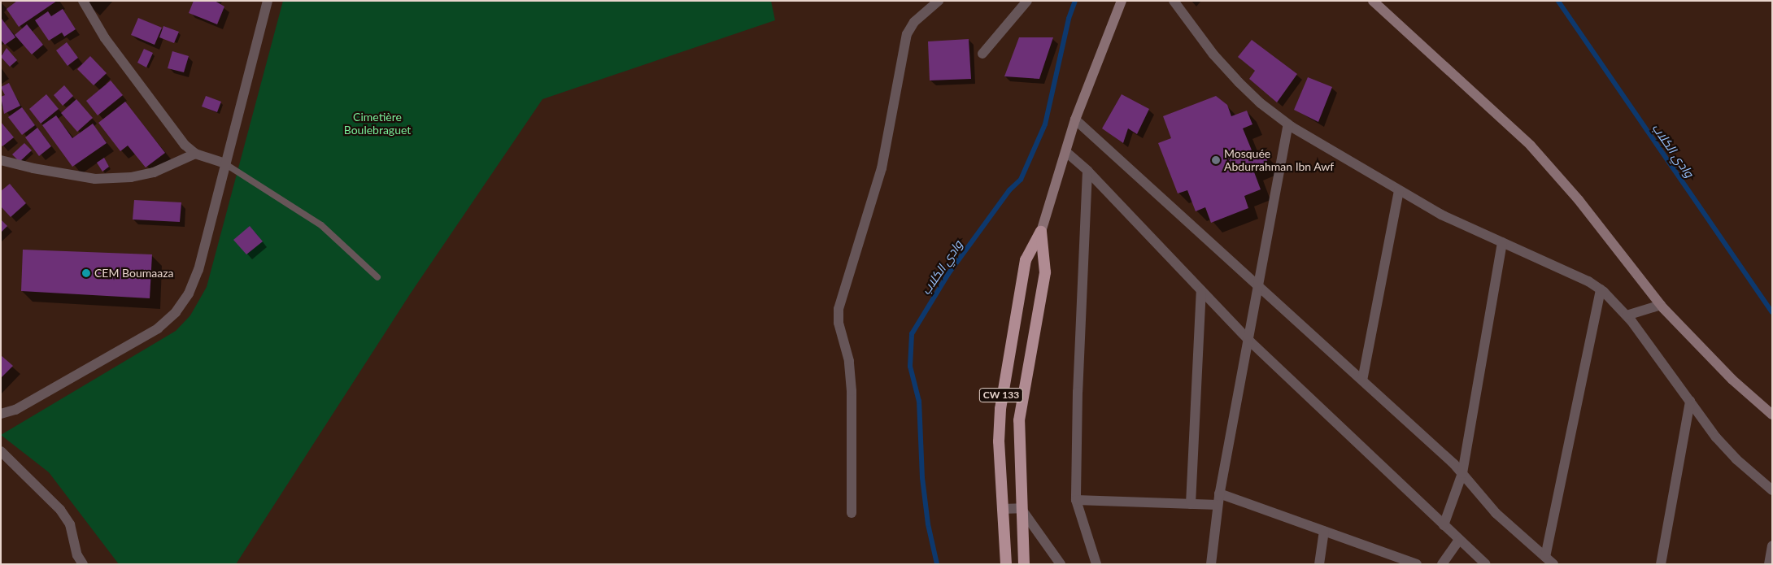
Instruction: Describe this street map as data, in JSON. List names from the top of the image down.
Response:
{
  "streets": {
    "highway": ["CW 133"]
  },
  "water": ["وادي الكلاب"],
  "parks": ["Cimetière Boulebraguet"],
  "places": ["Mosquée Abdurrahman Ibn Awf", "CEM Boumaaza"]
}
